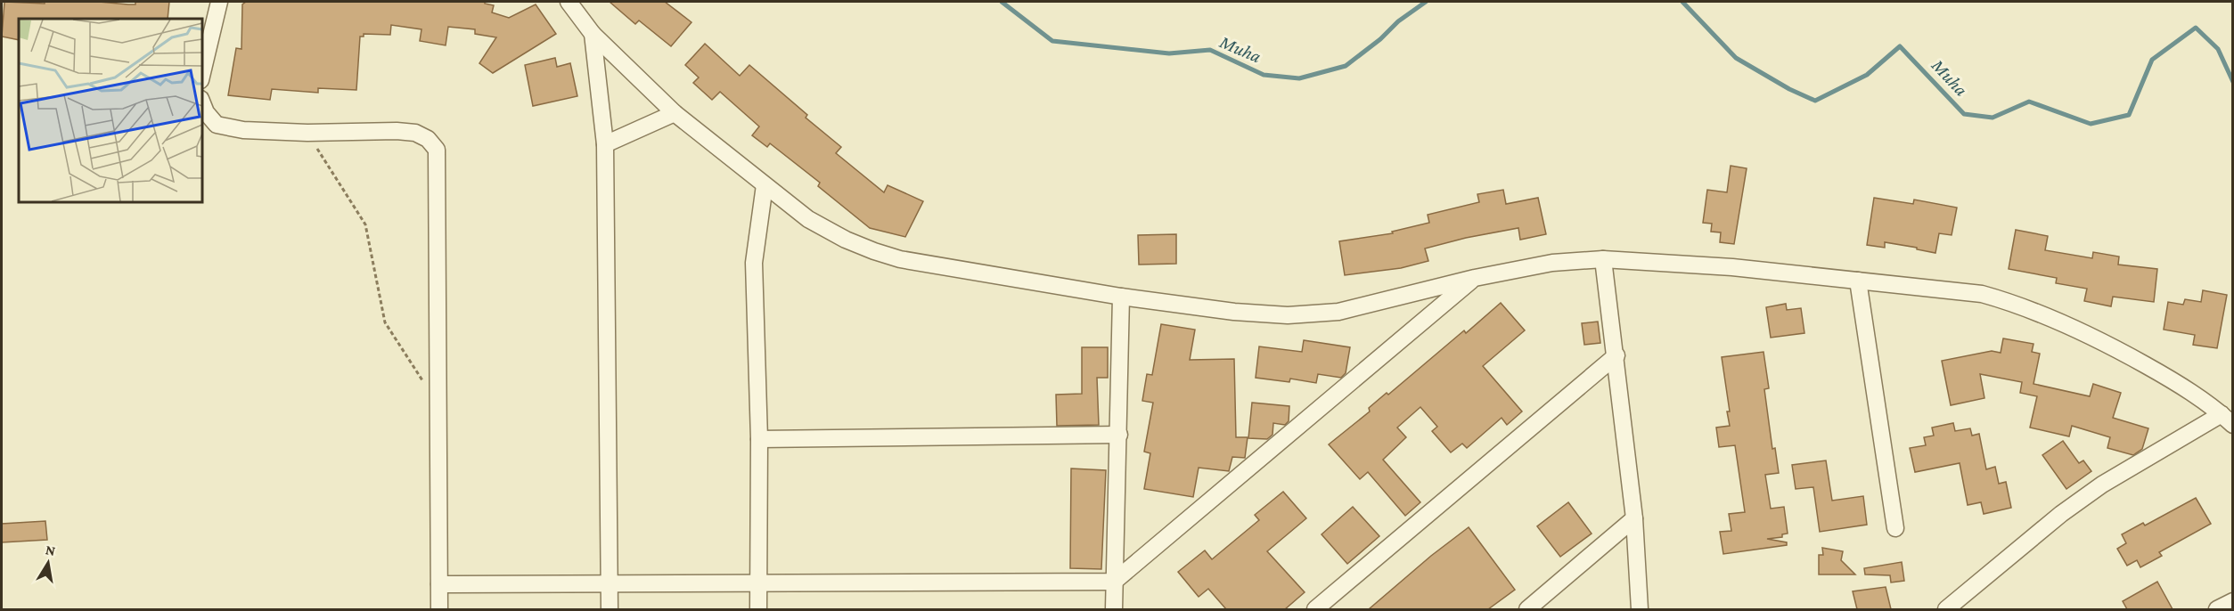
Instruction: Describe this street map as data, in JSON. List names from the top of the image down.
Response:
{
  "water": ["Muha"],
  "north": "top"
}
